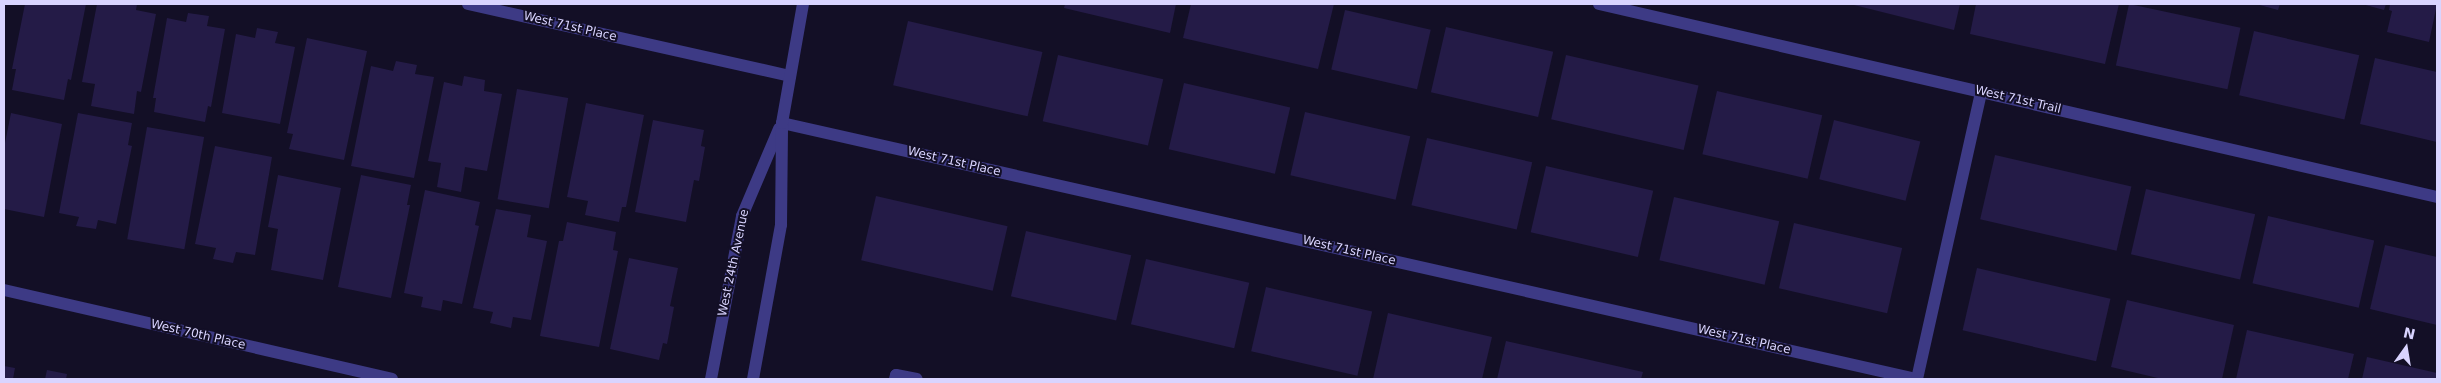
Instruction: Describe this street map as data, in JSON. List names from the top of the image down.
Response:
{
  "streets": {
    "street": [
      "West 71st Place",
      "West 71st Trail",
      "West 24th Avenue",
      "West 70th Place"
    ]
  },
  "crossings": [
    ["West 71st Place", "West 24th Avenue"]
  ],
  "north": "top"
}
